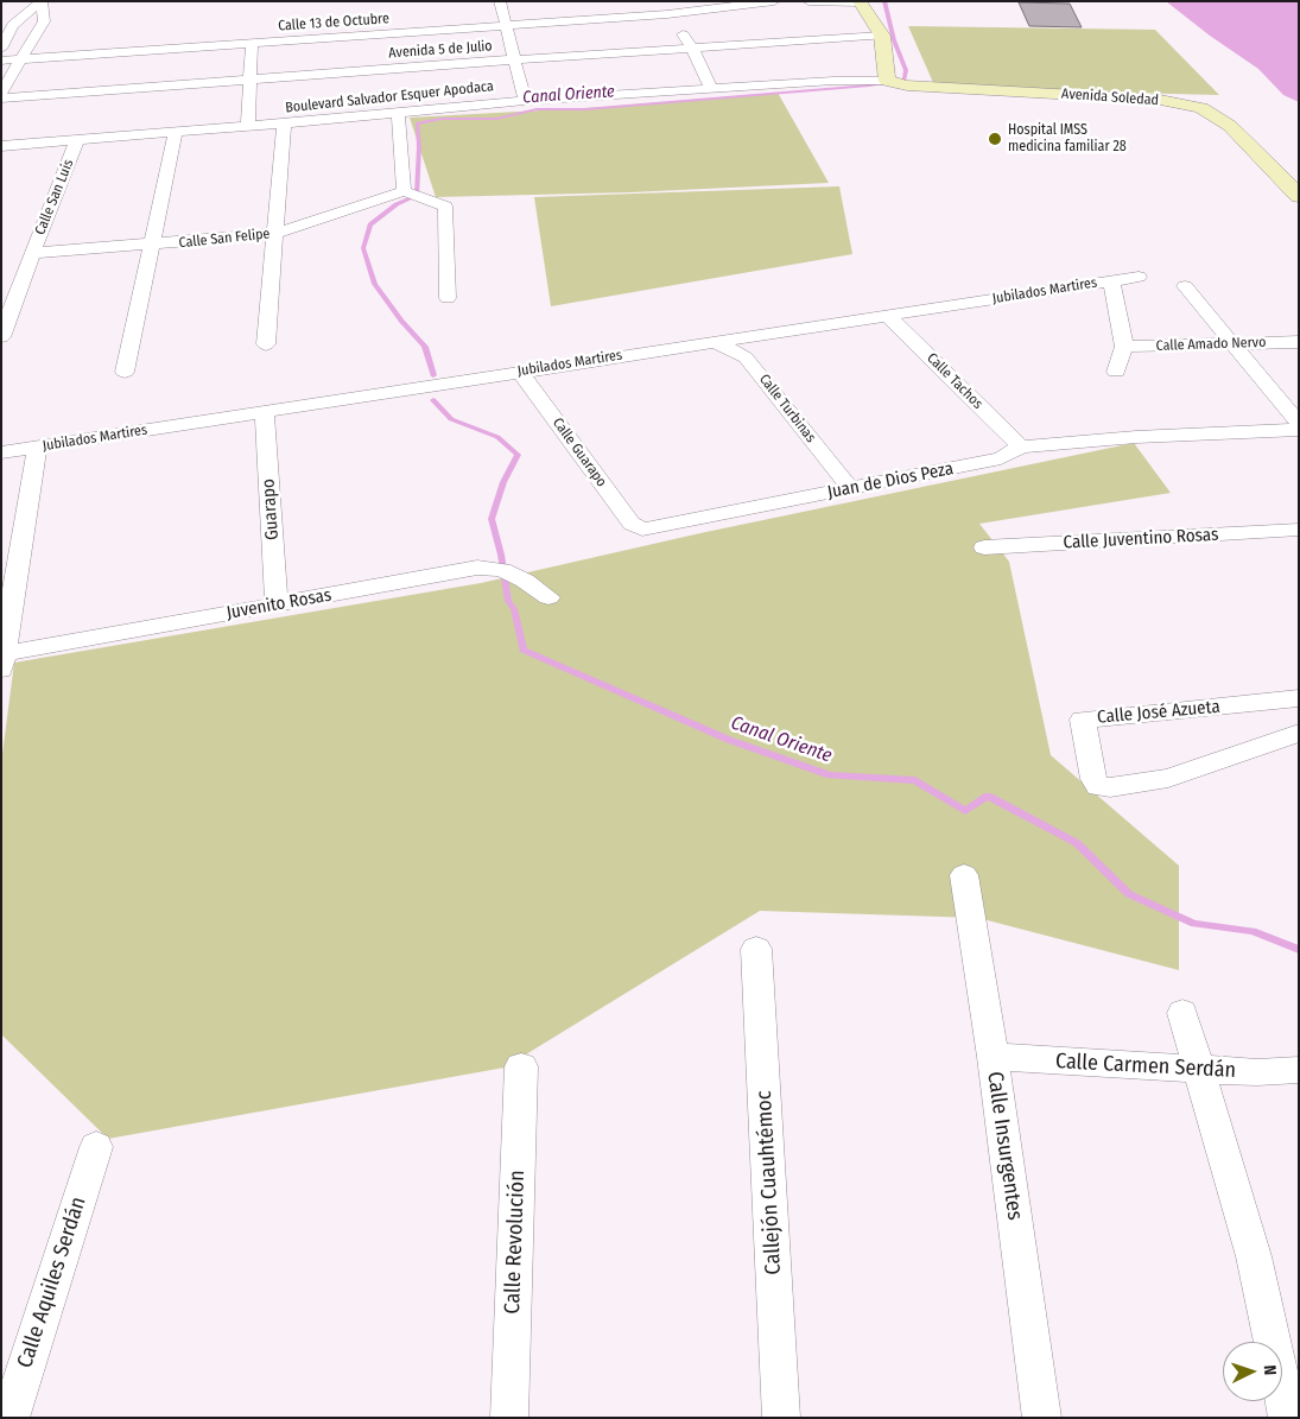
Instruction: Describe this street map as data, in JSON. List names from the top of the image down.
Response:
{
  "streets": {
    "main road": ["Avenida Soledad"],
    "street": [
      "Calle 13 de Octubre",
      "Avenida 5 de Julio",
      "Boulevard Salvador Esquer Apodaca",
      "Calle San Luis",
      "Calle San Felipe",
      "Jubilados Martires",
      "Calle Amado Nervo",
      "Calle Tachos",
      "Calle Turbinas",
      "Calle Guarapo",
      "Juan de Dios Peza",
      "Guarapo",
      "Calle Juventino Rosas",
      "Juvenito Rosas",
      "Calle José Azueta",
      "Calle Carmen Serdán",
      "Calle Insurgentes",
      "Callejón Cuauhtémoc",
      "Calle Revolución",
      "Calle Aquiles Serdán"
    ]
  },
  "crossings": [
    ["Boulevard Salvador Esquer Apodaca", "Avenida Soledad"],
    ["Boulevard Salvador Esquer Apodaca", "Calle San Luis"],
    ["Calle San Luis", "Calle San Felipe"],
    ["Jubilados Martires", "Calle Tachos"],
    ["Jubilados Martires", "Calle Turbinas"],
    ["Jubilados Martires", "Calle Guarapo"],
    ["Jubilados Martires", "Guarapo"],
    ["Calle Tachos", "Juan de Dios Peza"],
    ["Calle Turbinas", "Juan de Dios Peza"],
    ["Calle Guarapo", "Juan de Dios Peza"],
    ["Guarapo", "Juvenito Rosas"],
    ["Calle Carmen Serdán", "Calle Insurgentes"]
  ],
  "water": ["Canal Oriente"],
  "places": ["Hospital IMSS medicina familiar 28"],
  "north": "right"
}
